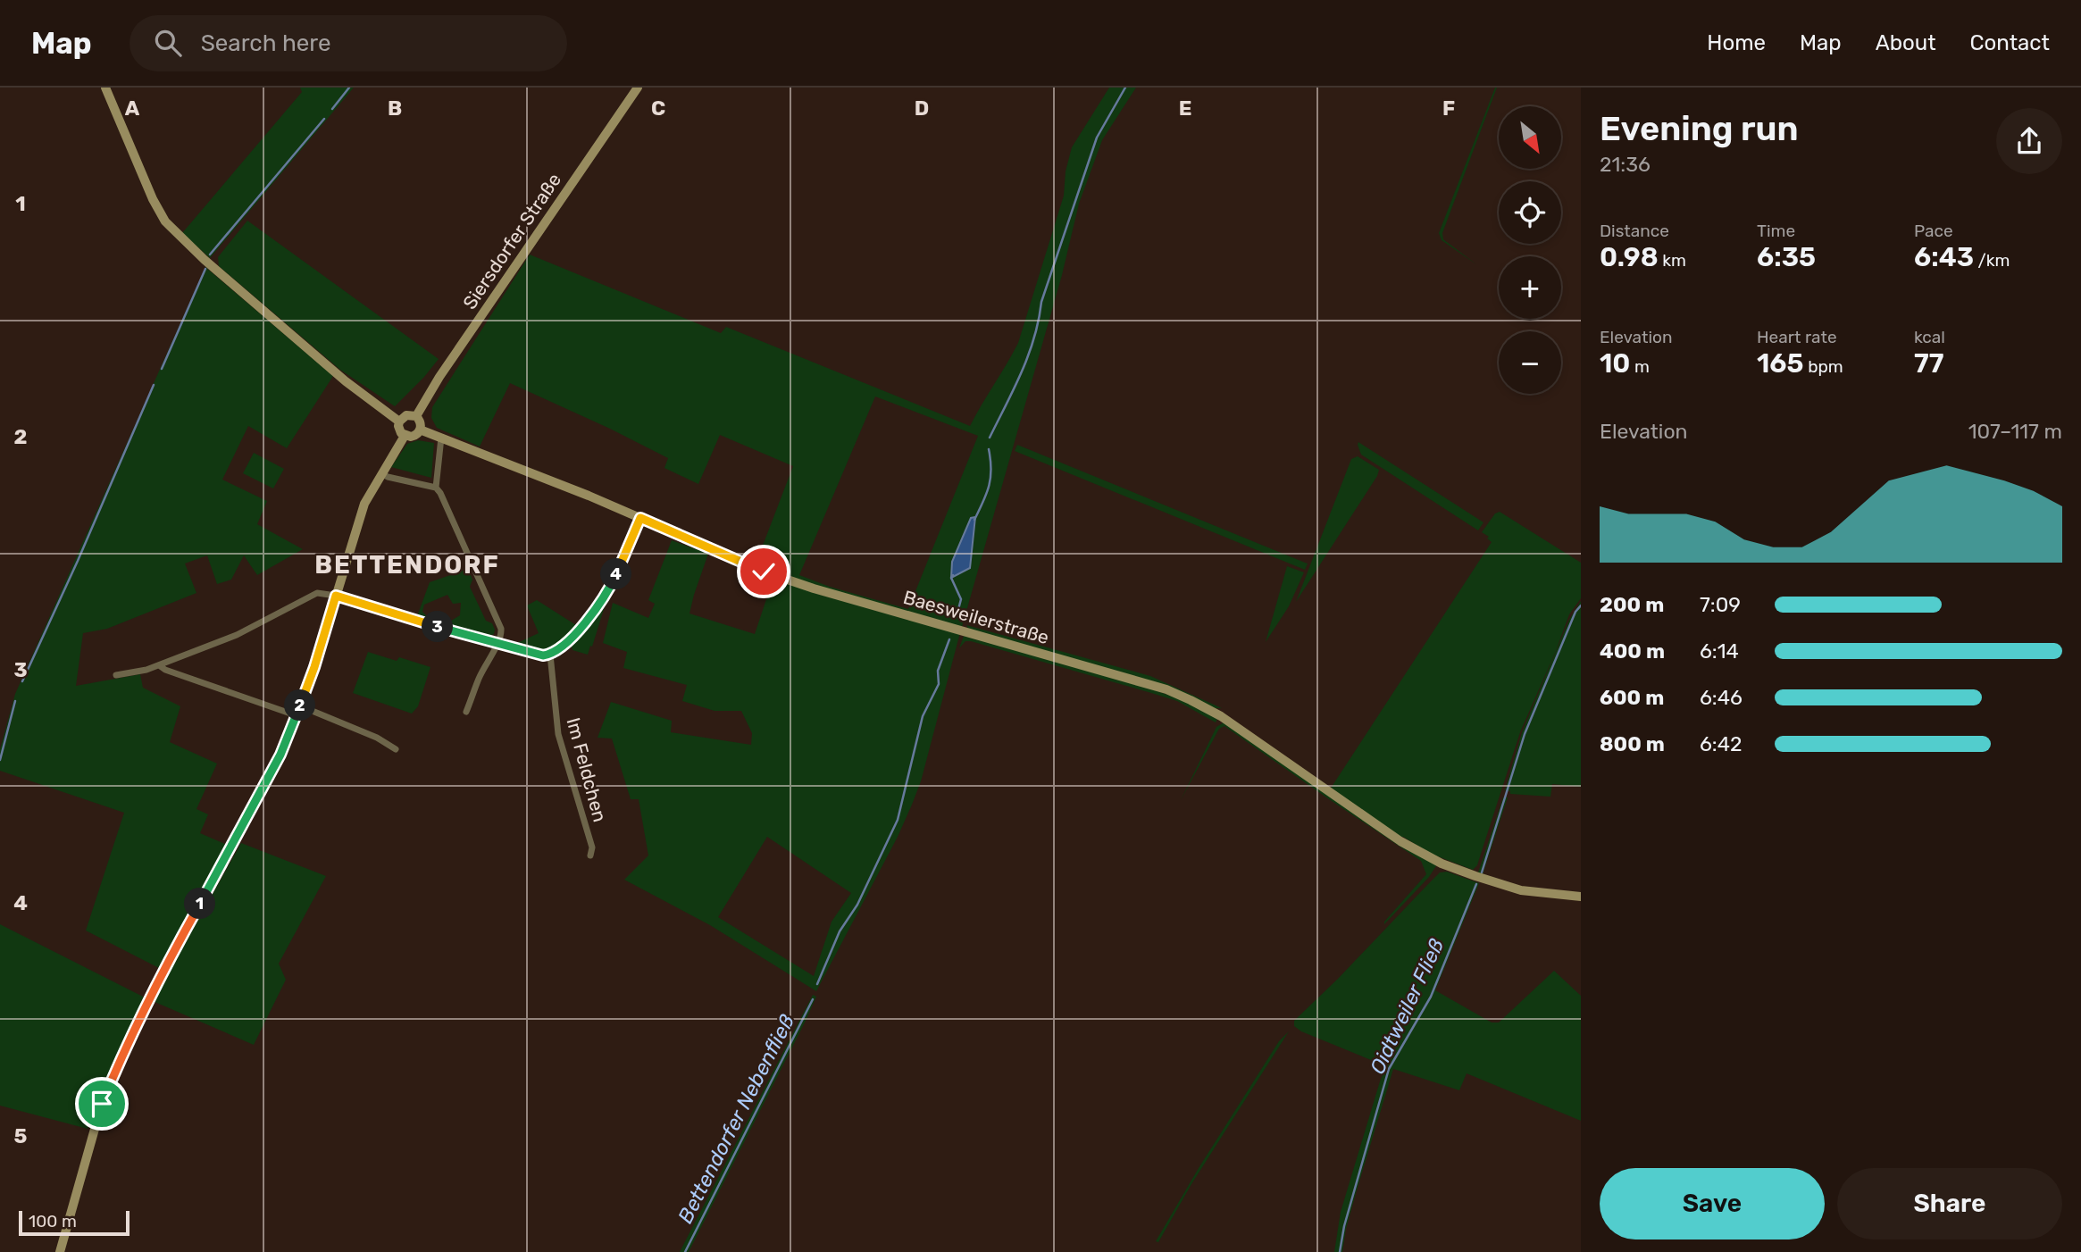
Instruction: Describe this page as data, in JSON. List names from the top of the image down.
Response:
{
  "streets": {
    "street": ["Siersdorfer Straße", "Baesweilerstraße", "Im Feldchen"]
  },
  "crossings": [
    ["Siersdorfer Straße", "Baesweilerstraße"]
  ],
  "districts": ["BETTENDORF"],
  "water": ["Oidtweiler Fließ", "Bettendorfer Nebenfließ"],
  "scale_bar": "100 m",
  "north": "bottom right",
  "page": {
    "header": "Map",
    "search": "Search here",
    "nav": [
      "Home",
      "Map",
      "About",
      "Contact"
    ],
    "heading": ["Evening run", "21:36"],
    "map_buttons": ["+", "−"],
    "stats": [
      ["Distance", "0.98 km"],
      ["Time", "6:35"],
      ["Pace", "6:43 /km"],
      ["Elevation", "10 m"],
      ["Heart rate", "165 bpm"],
      ["kcal", "77"]
    ],
    "chart": ["Elevation", "107–117 m"],
    "pins": [
      "4",
      "3",
      "2",
      "1"
    ],
    "list": [
      {
        "name": "200 m",
        "note": "7:09"
      },
      {
        "name": "400 m",
        "note": "6:14"
      },
      {
        "name": "600 m",
        "note": "6:46"
      },
      {
        "name": "800 m",
        "note": "6:42"
      }
    ],
    "buttons": ["Save", "Share"],
    "scale": "100 m"
  },
  "grid": {
    "columns": [
      "A",
      "B",
      "C",
      "D",
      "E",
      "F"
    ],
    "rows": [
      "1",
      "2",
      "3",
      "4",
      "5"
    ]
  }
}
